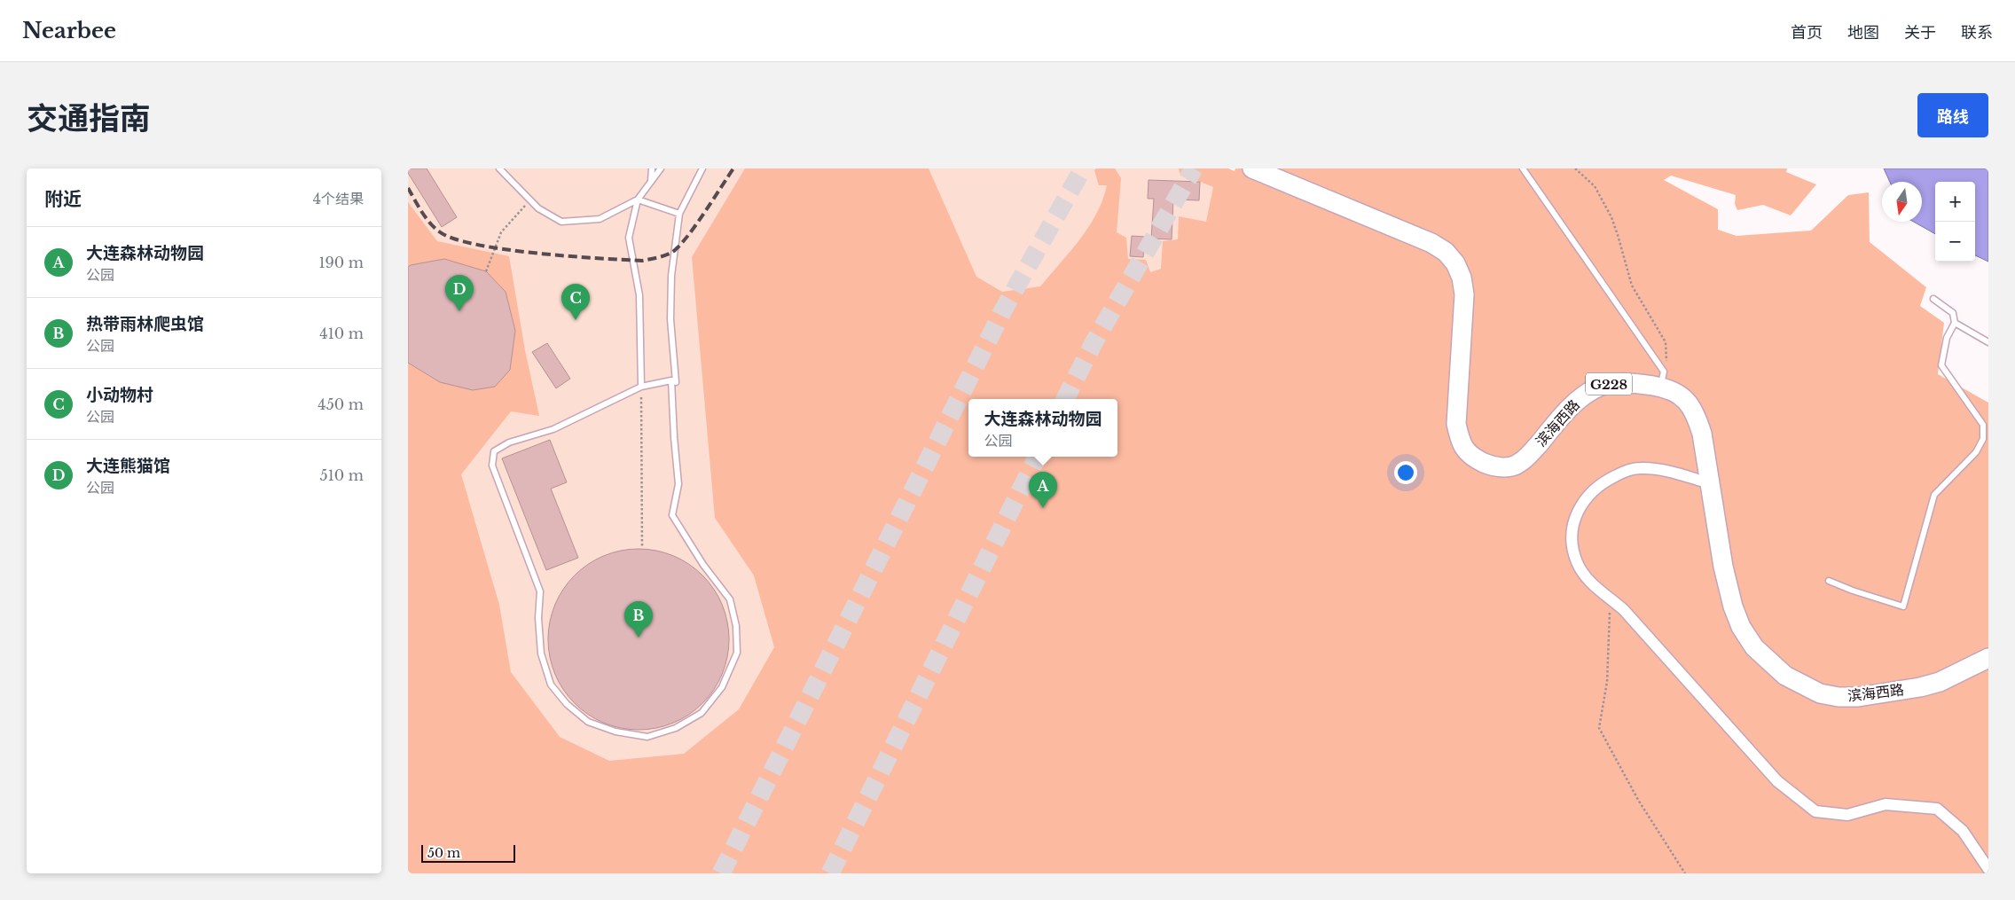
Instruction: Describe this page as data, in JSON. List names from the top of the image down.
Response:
{
  "streets": {
    "highway": ["G228", "滨海西路"]
  },
  "scale_bar": "50 m",
  "north": "bottom",
  "page": {
    "header": "Nearbee",
    "nav": [
      "首页",
      "地图",
      "关于",
      "联系"
    ],
    "title": "交通指南",
    "buttons": "路线",
    "heading": ["附近", "4个结果"],
    "map_buttons": ["+", "−"],
    "list": [
      {
        "mark": "A",
        "name": "大连森林动物园",
        "note": "公园",
        "value": "190 m"
      },
      {
        "mark": "B",
        "name": "热带雨林爬虫馆",
        "note": "公园",
        "value": "410 m"
      },
      {
        "mark": "C",
        "name": "小动物村",
        "note": "公园",
        "value": "450 m"
      },
      {
        "mark": "D",
        "name": "大连熊猫馆",
        "note": "公园",
        "value": "510 m"
      }
    ],
    "pins": [
      "D",
      "C",
      "A",
      "B"
    ],
    "popup": ["大连森林动物园", "公园"],
    "scale": "50 m"
  }
}
